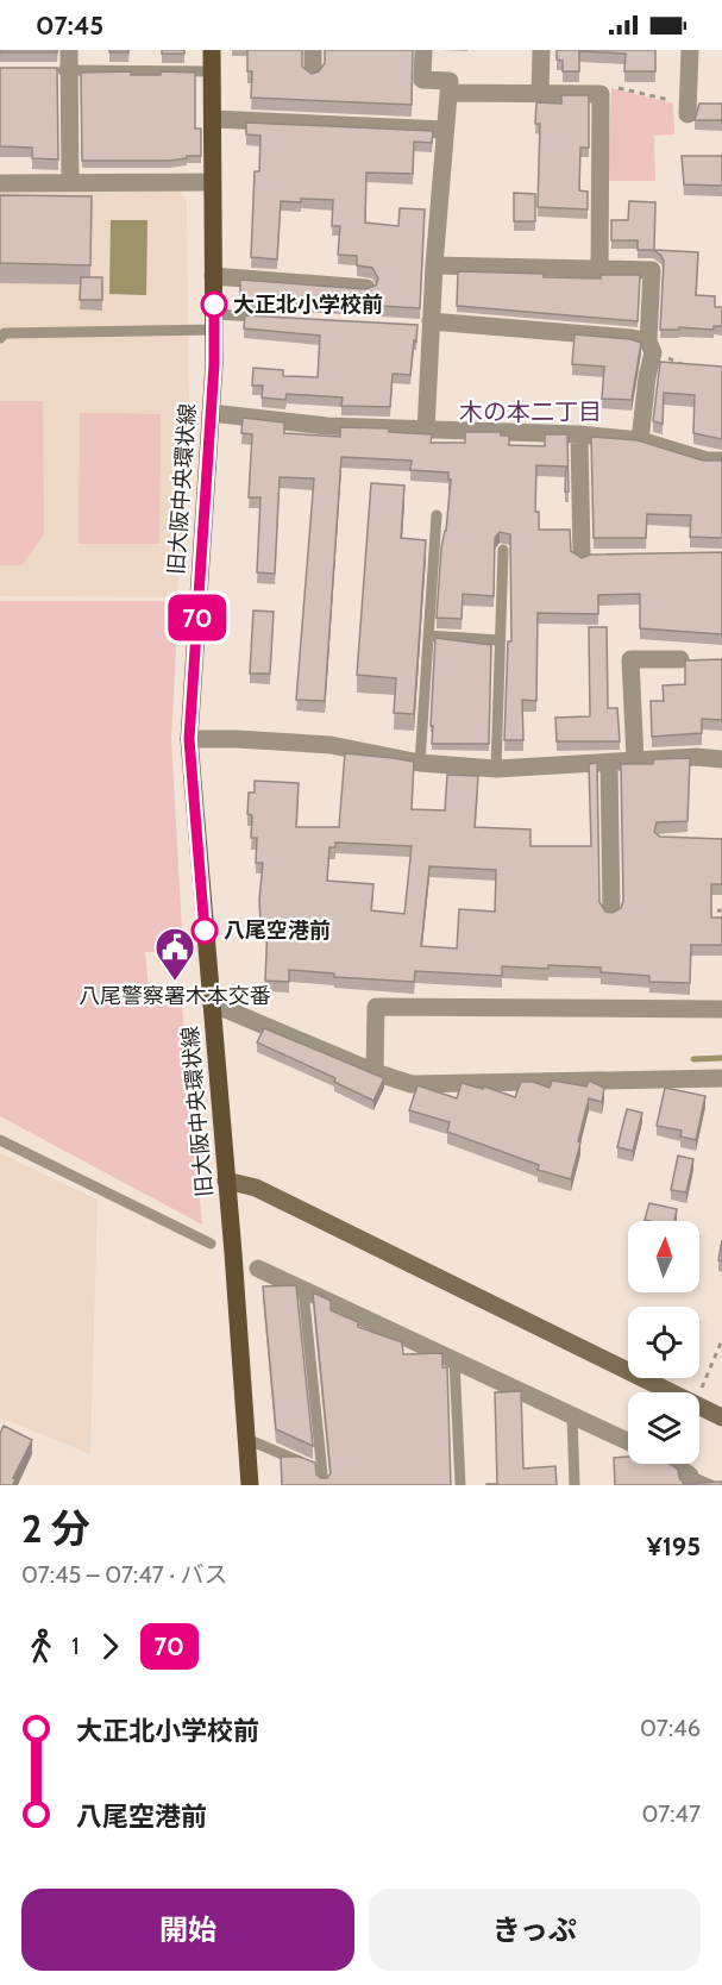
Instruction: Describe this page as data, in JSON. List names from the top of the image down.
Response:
{
  "streets": {
    "main road": ["旧大阪中央環状線"]
  },
  "districts": ["木の本二丁目"],
  "places": {
    "other": ["大正北小学校前", "八尾空港前"],
    "public building": ["八尾警察署木本交番"]
  },
  "lines": ["bus line 70"],
  "north": "top",
  "page": {
    "status": "07:45",
    "on_map": "70",
    "heading": ["2 分", "07:45 – 07:47 · バス", "¥195"],
    "legs": ["1", "70"],
    "list": [
      {
        "name": "大正北小学校前",
        "value": "07:46"
      },
      {
        "name": "八尾空港前",
        "value": "07:47"
      }
    ],
    "buttons": ["開始", "きっぷ"]
  }
}
